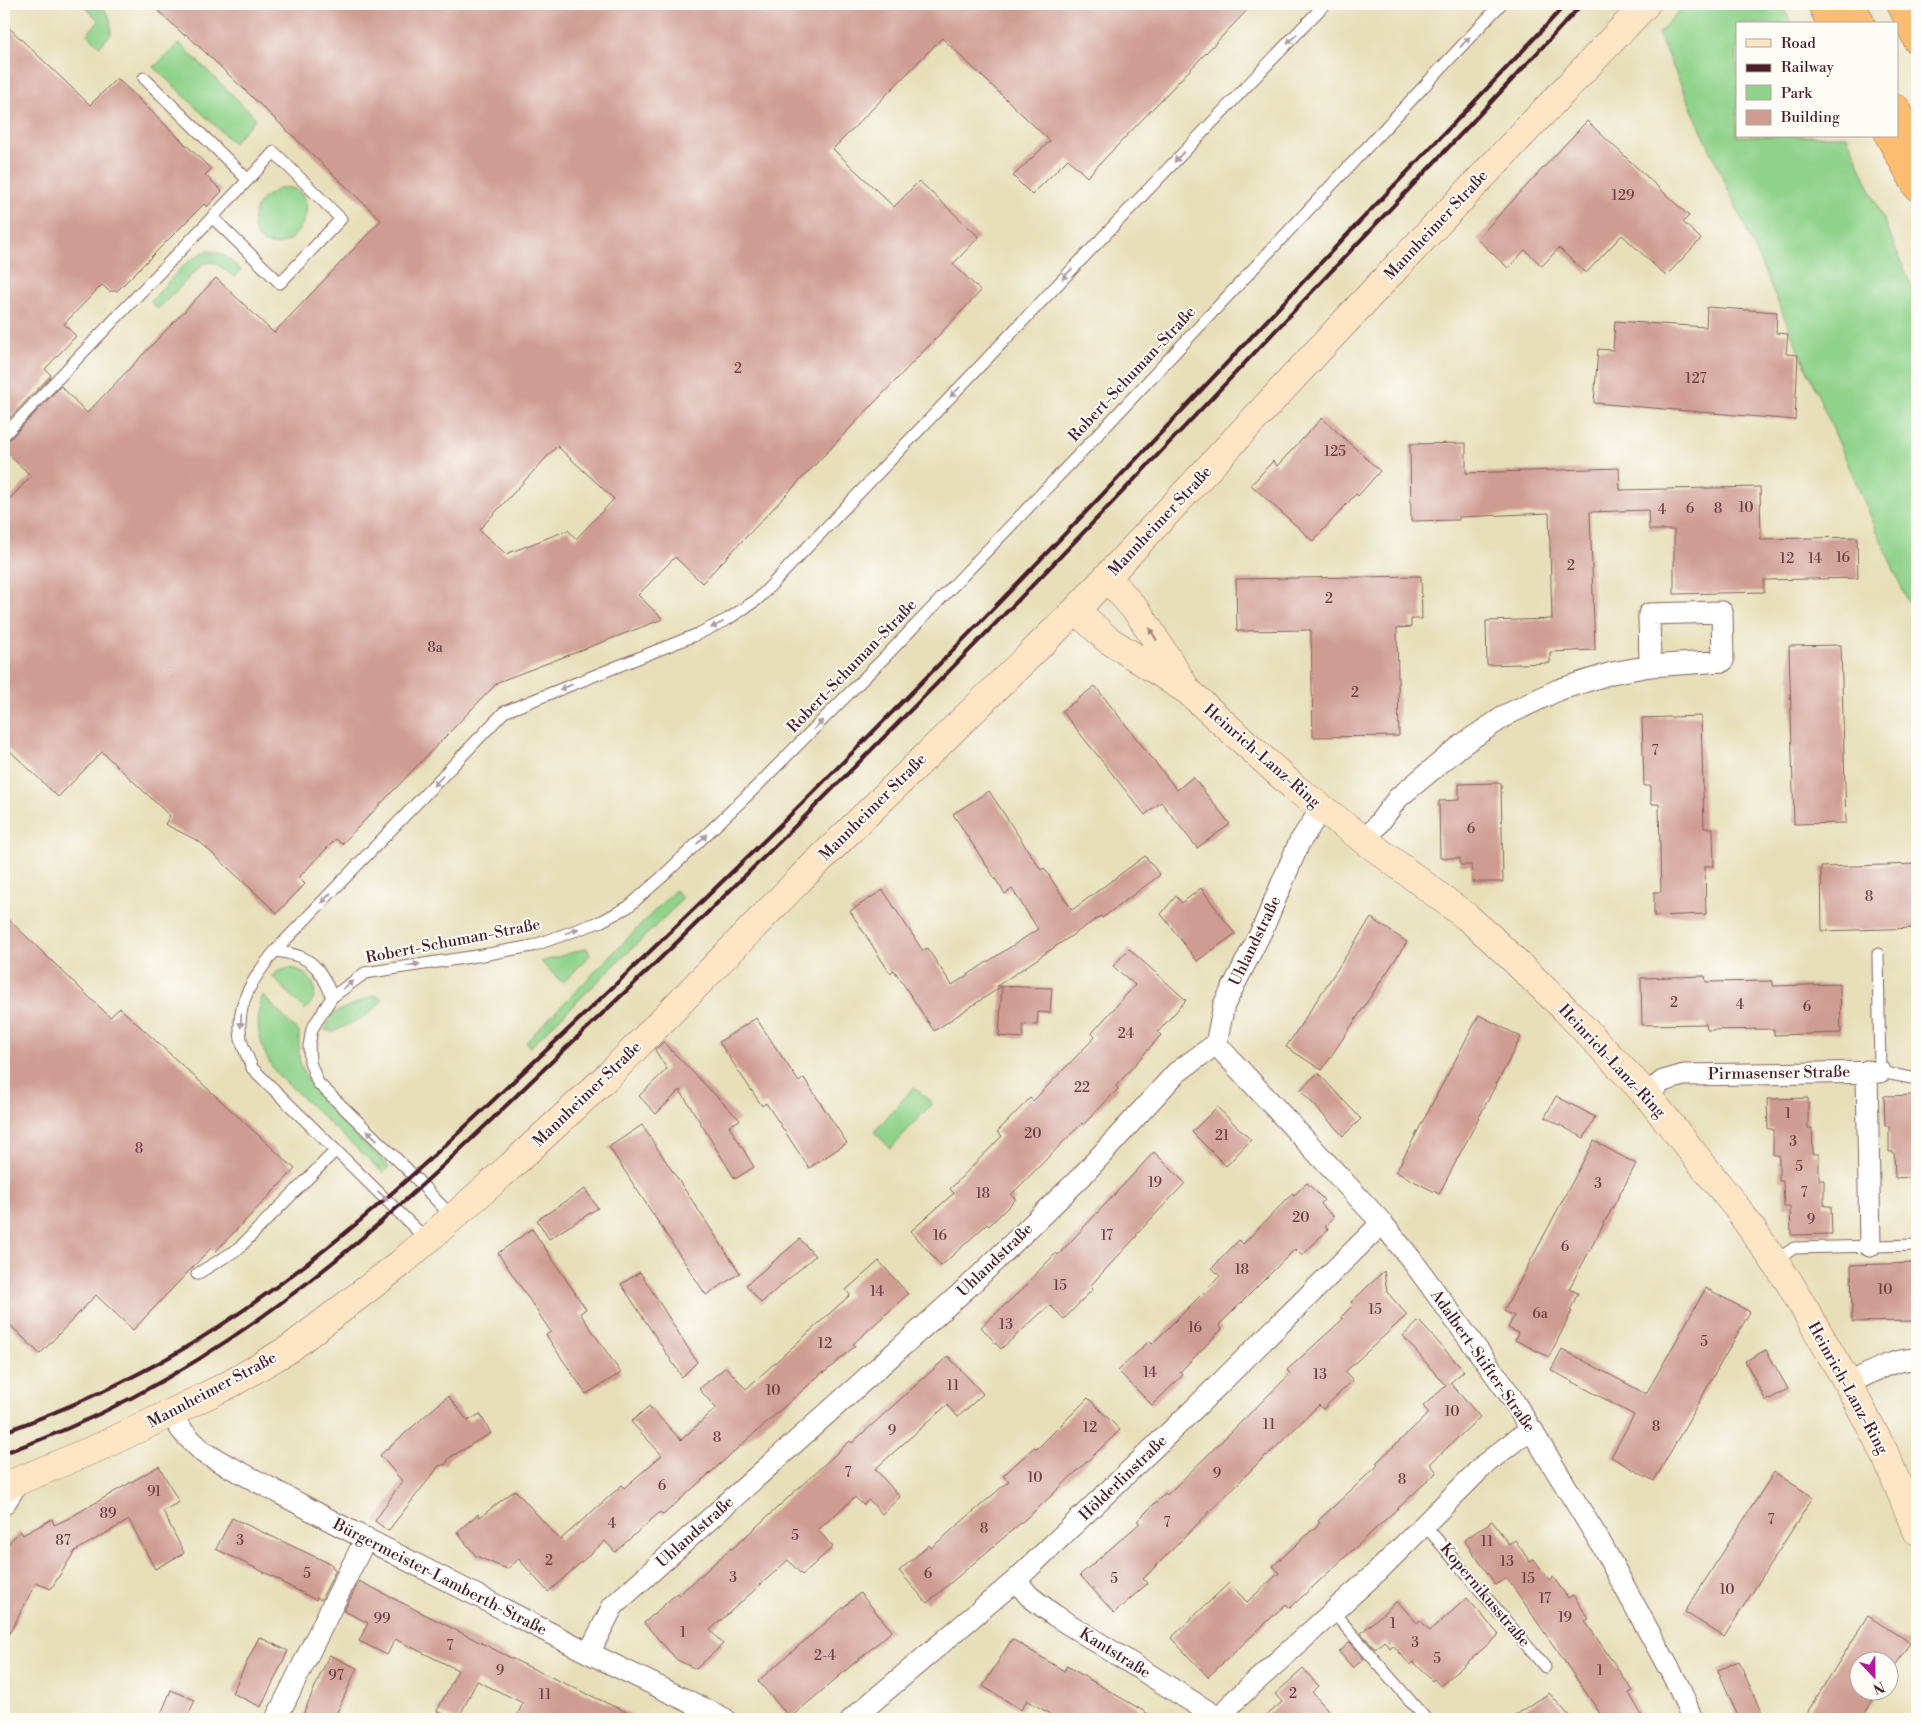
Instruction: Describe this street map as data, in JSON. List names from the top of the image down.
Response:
{
  "streets": {
    "main road": ["Mannheimer Straße", "Heinrich-Lanz-Ring"],
    "street": [
      "Uhlandstraße",
      "Pirmasenser Straße",
      "Adalbert-Stifter-Straße",
      "Hölderlinstraße",
      "Bürgermeister-Lamberth-Straße",
      "Kantstraße"
    ],
    "lane": ["Robert-Schuman-Straße", "Kopernikusstraße"]
  },
  "crossings": [
    ["Mannheimer Straße", "Robert-Schuman-Straße"],
    ["Mannheimer Straße", "Heinrich-Lanz-Ring"],
    ["Mannheimer Straße", "Bürgermeister-Lamberth-Straße"],
    ["Heinrich-Lanz-Ring", "Uhlandstraße"],
    ["Heinrich-Lanz-Ring", "Pirmasenser Straße"],
    ["Uhlandstraße", "Adalbert-Stifter-Straße"],
    ["Uhlandstraße", "Bürgermeister-Lamberth-Straße"],
    ["Adalbert-Stifter-Straße", "Hölderlinstraße"],
    ["Hölderlinstraße", "Kantstraße"]
  ],
  "one_way": ["Robert-Schuman-Straße"],
  "house_numbers": [
    "129",
    "2",
    "127",
    "125",
    "10",
    "6",
    "8",
    "4",
    "16",
    "12",
    "14",
    "2",
    "2",
    "8a",
    "2",
    "7",
    "6",
    "8",
    "2",
    "4",
    "6",
    "24",
    "22",
    "1",
    "20",
    "21",
    "3",
    "8",
    "5",
    "19",
    "3",
    "7",
    "18",
    "20",
    "9",
    "16",
    "17",
    "6",
    "18",
    "15",
    "10",
    "14",
    "15",
    "6a",
    "13",
    "16",
    "5",
    "12",
    "14",
    "13",
    "11",
    "10",
    "10",
    "11",
    "8",
    "12",
    "9",
    "8",
    "7",
    "9",
    "10",
    "8",
    "6",
    "91",
    "89",
    "7",
    "7",
    "4",
    "8",
    "5",
    "87",
    "3",
    "11",
    "2",
    "13",
    "5",
    "6",
    "3",
    "5",
    "15",
    "10",
    "17",
    "19",
    "99",
    "1",
    "1",
    "3",
    "7",
    "2-4",
    "5",
    "9",
    "1",
    "97",
    "2",
    "11"
  ],
  "legend": [
    "Road",
    "Railway",
    "Park",
    "Building"
  ],
  "north": "bottom"
}
